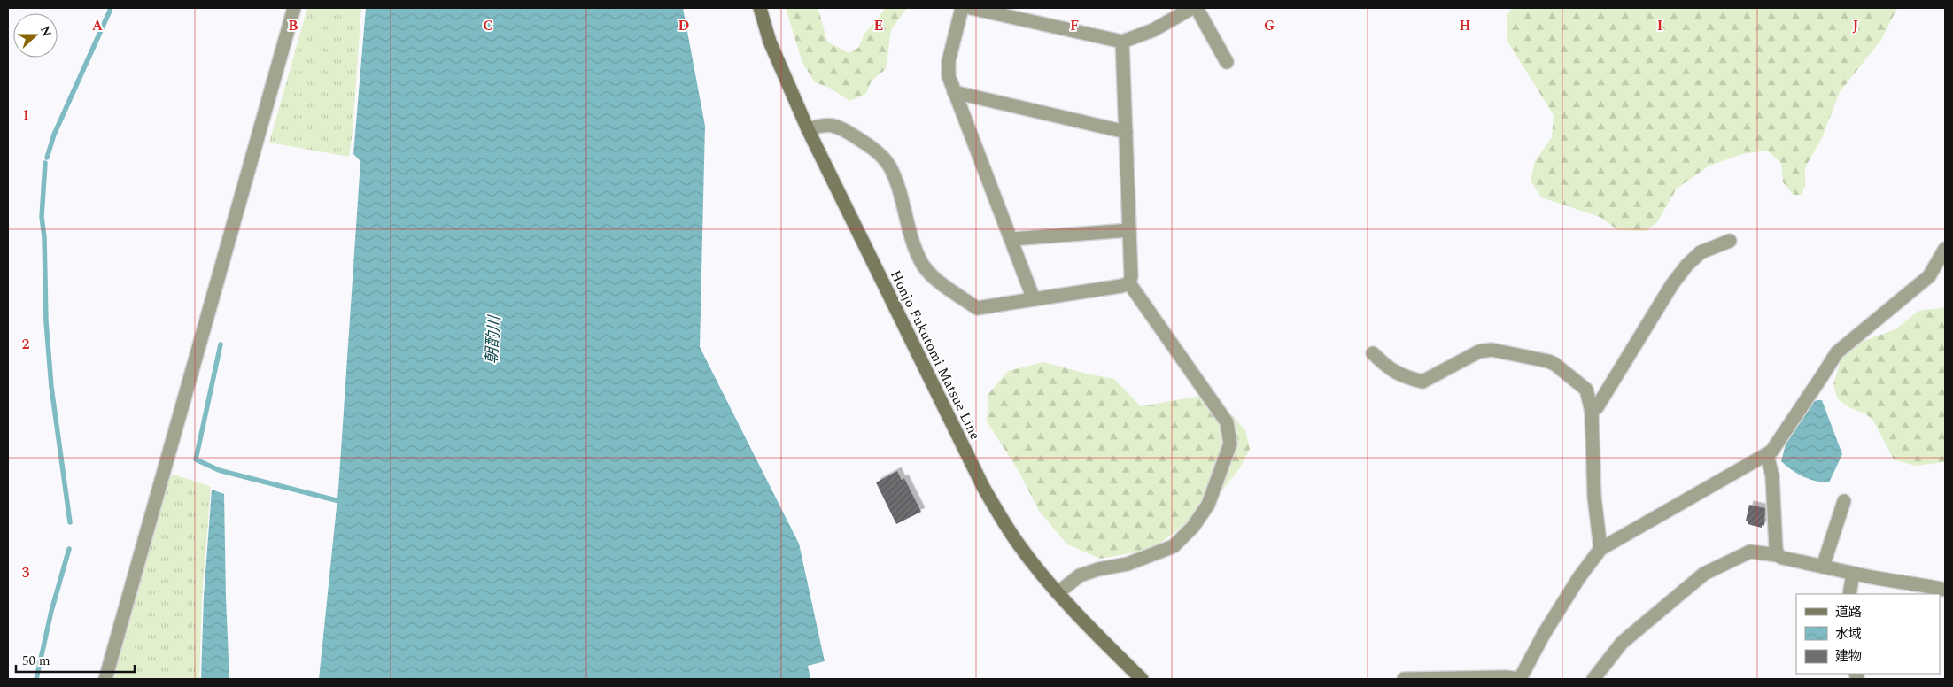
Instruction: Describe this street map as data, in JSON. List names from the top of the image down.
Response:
{
  "streets": {
    "main road": ["Honjo Fukutomi Matsue Line"]
  },
  "water": ["朝酌川"],
  "legend": ["道路", "水域", "建物"],
  "scale_bar": "50 m",
  "north": "right",
  "grid": {
    "columns": [
      "A",
      "B",
      "C",
      "D",
      "E",
      "F",
      "G",
      "H",
      "I",
      "J"
    ],
    "rows": ["1", "2", "3"]
  }
}
